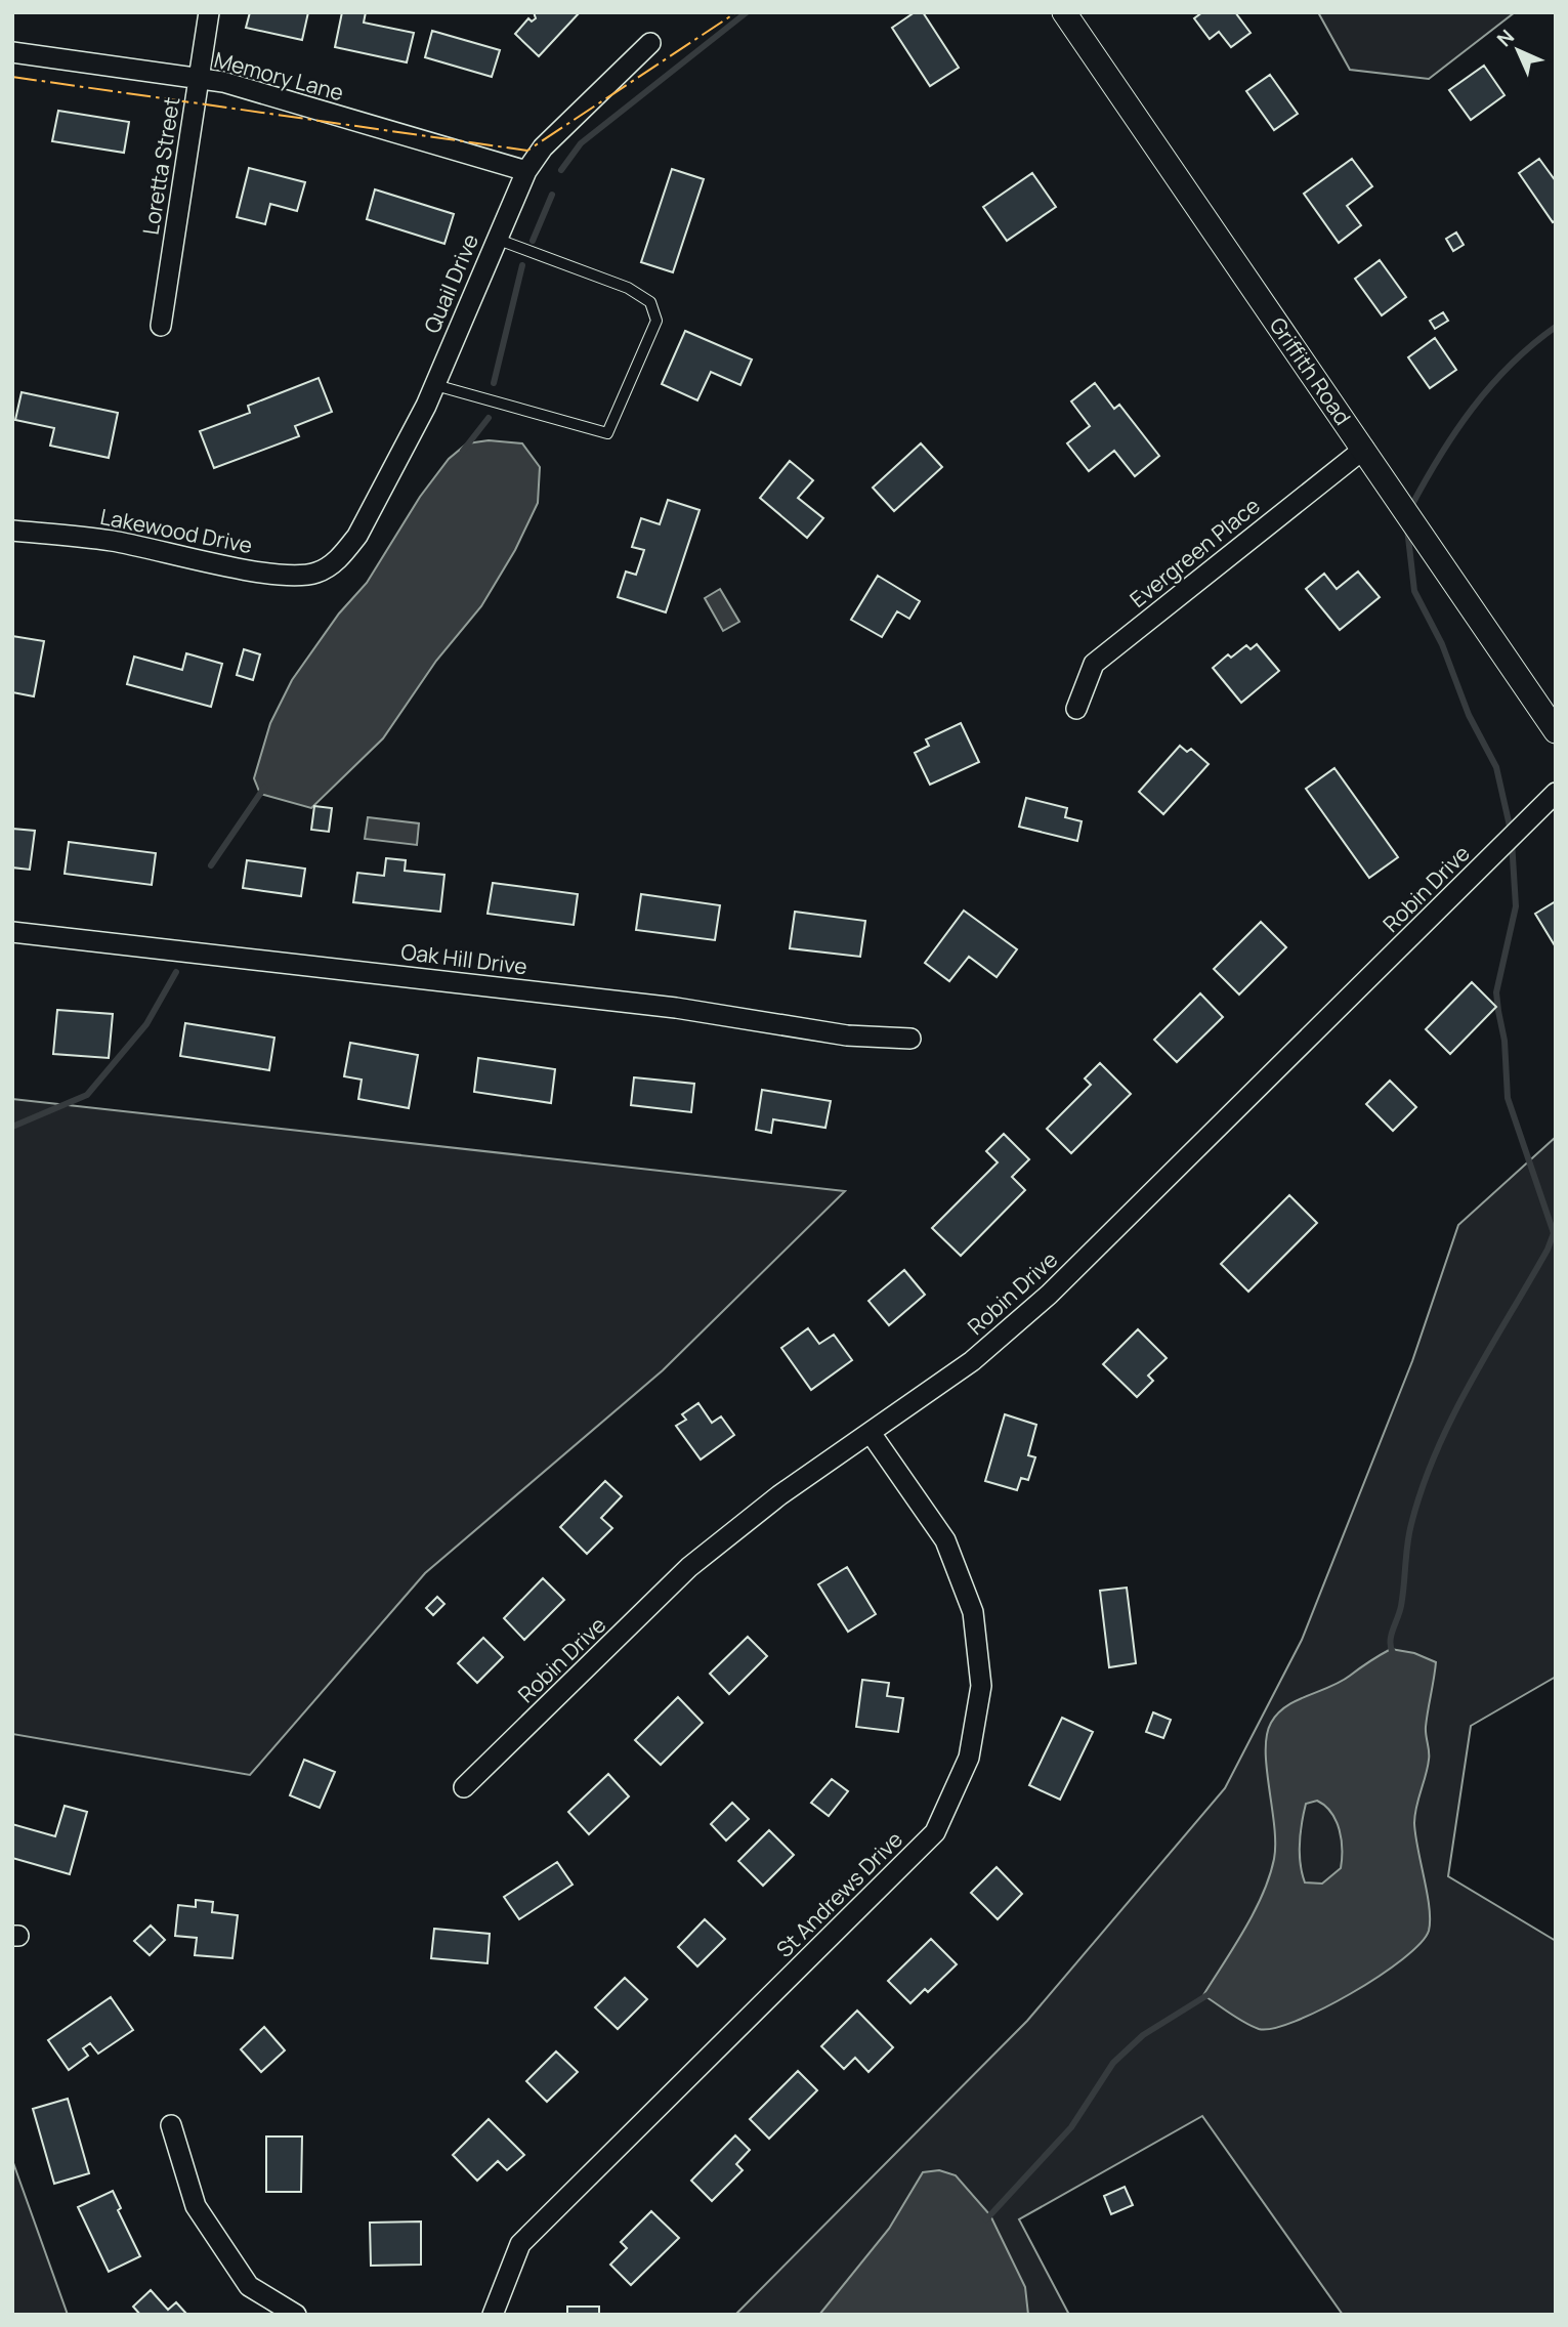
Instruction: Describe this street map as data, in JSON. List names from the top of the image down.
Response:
{
  "streets": {
    "street": [
      "Memory Lane",
      "Loretta Street",
      "Quail Drive",
      "Griffith Road",
      "Lakewood Drive",
      "Evergreen Place",
      "Robin Drive",
      "Oak Hill Drive",
      "St Andrews Drive"
    ]
  },
  "crossings": [
    ["Memory Lane", "Loretta Street"],
    ["Memory Lane", "Quail Drive"],
    ["Quail Drive", "Lakewood Drive"],
    ["Griffith Road", "Evergreen Place"],
    ["Robin Drive", "St Andrews Drive"]
  ],
  "north": "top left"
}
